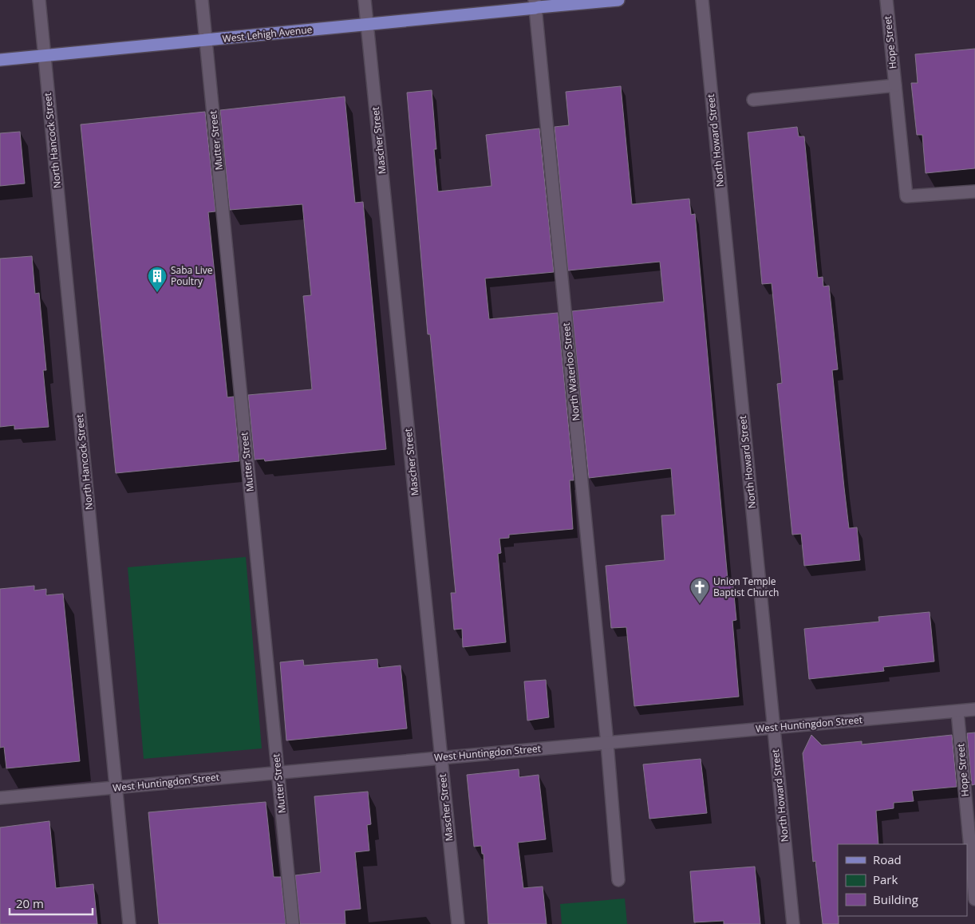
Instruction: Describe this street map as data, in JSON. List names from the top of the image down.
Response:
{
  "streets": {
    "main road": ["West Lehigh Avenue"],
    "street": [
      "Hope Street",
      "North Hancock Street",
      "Mutter Street",
      "Mascher Street",
      "North Howard Street",
      "North Waterloo Street",
      "West Huntingdon Street"
    ]
  },
  "crossings": [
    ["West Lehigh Avenue", "North Hancock Street"],
    ["West Lehigh Avenue", "Mutter Street"],
    ["West Lehigh Avenue", "Mascher Street"],
    ["West Lehigh Avenue", "North Waterloo Street"],
    ["Hope Street", "West Huntingdon Street"],
    ["North Hancock Street", "West Huntingdon Street"],
    ["Mutter Street", "West Huntingdon Street"],
    ["Mascher Street", "West Huntingdon Street"],
    ["North Howard Street", "West Huntingdon Street"],
    ["North Waterloo Street", "West Huntingdon Street"]
  ],
  "places": {
    "building": ["Saba Live Poultry"],
    "church": ["Union Temple Baptist Church"]
  },
  "legend": ["Road", "Park", "Building"],
  "scale_bar": "20 m"
}
